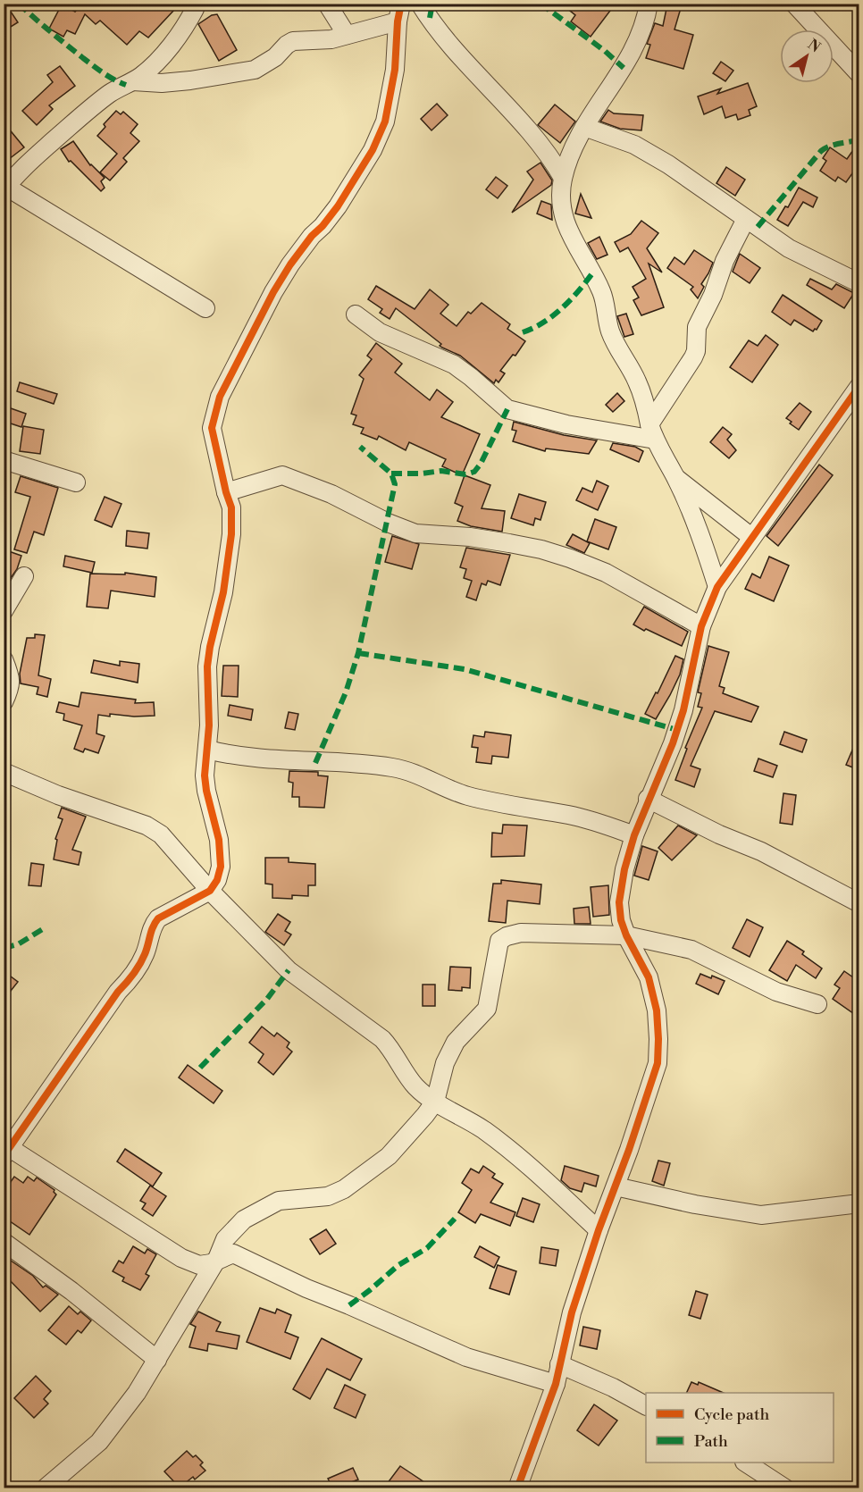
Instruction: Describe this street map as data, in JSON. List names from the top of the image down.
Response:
{
  "legend": ["Cycle path", "Path"],
  "north": "top right"
}
